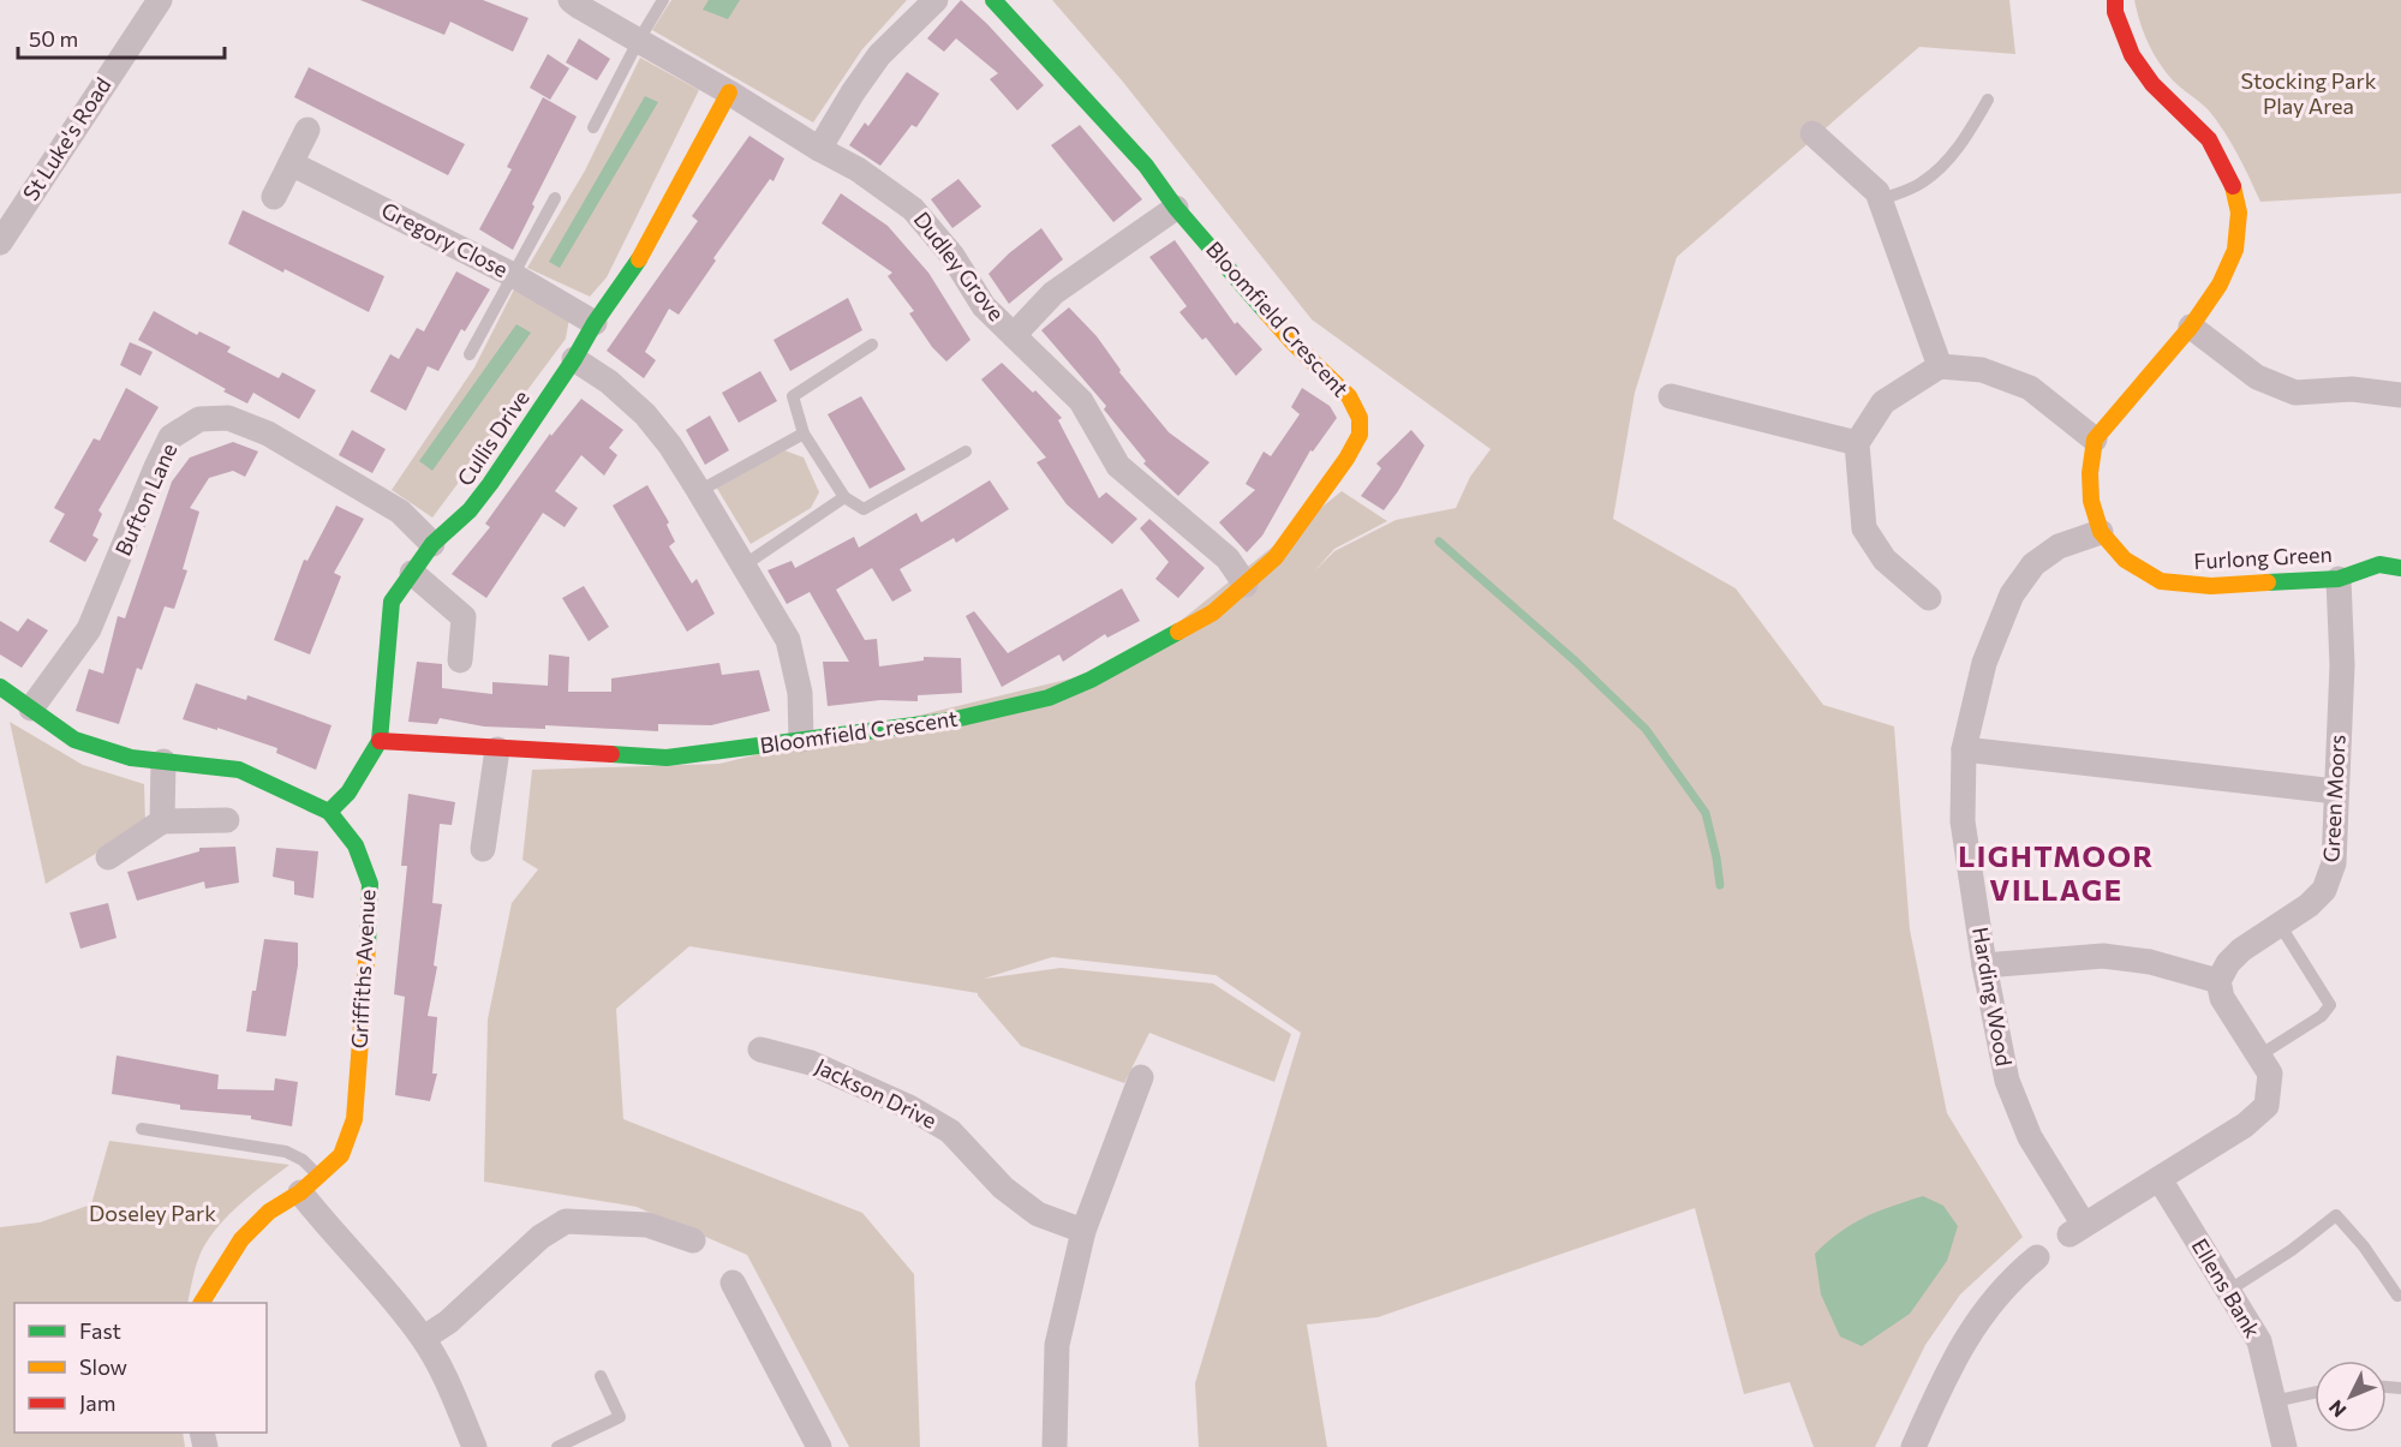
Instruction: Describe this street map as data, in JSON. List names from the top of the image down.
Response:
{
  "streets": {
    "street": [
      "St Luke's Road",
      "Gregory Close",
      "Dudley Grove",
      "Bloomfield Crescent",
      "Cullis Drive",
      "Bufton Lane",
      "Furlong Green",
      "Green Moors",
      "Griffiths Avenue",
      "Harding Wood",
      "Jackson Drive",
      "Ellens Bank"
    ]
  },
  "crossings": [
    ["Gregory Close", "Cullis Drive"],
    ["Dudley Grove", "Bloomfield Crescent"],
    ["Dudley Grove", "Cullis Drive"],
    ["Bloomfield Crescent", "Cullis Drive"],
    ["Cullis Drive", "Bufton Lane"],
    ["Cullis Drive", "Griffiths Avenue"],
    ["Bufton Lane", "Griffiths Avenue"],
    ["Furlong Green", "Green Moors"],
    ["Furlong Green", "Harding Wood"],
    ["Harding Wood", "Ellens Bank"]
  ],
  "districts": ["LIGHTMOOR VILLAGE"],
  "parks": ["Stocking Park Play Area", "Doseley Park"],
  "legend": ["Fast", "Slow", "Jam"],
  "scale_bar": "50 m",
  "north": "bottom left"
}
